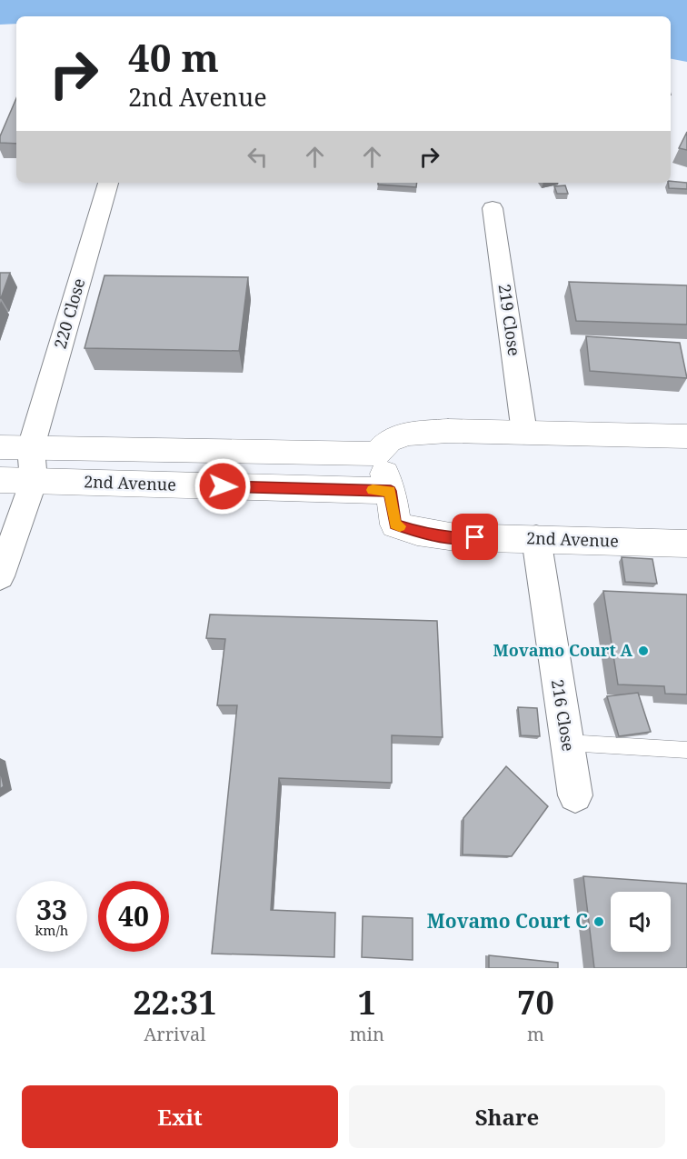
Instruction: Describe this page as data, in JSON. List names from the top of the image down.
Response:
{
  "streets": {
    "street": [
      "220 Close",
      "219 Close",
      "2nd Avenue",
      "216 Close"
    ]
  },
  "crossings": [
    ["220 Close", "2nd Avenue"],
    ["2nd Avenue", "216 Close"]
  ],
  "places": ["Movamo Court A", "Movamo Court C"],
  "page": {
    "turn": ["40 m", "2nd Avenue"],
    "speed": "33 km/h",
    "limit": "40",
    "eta": [
      "22:31",
      "Arrival",
      "1",
      "min",
      "70",
      "m"
    ],
    "buttons": ["Exit", "Share"]
  }
}
